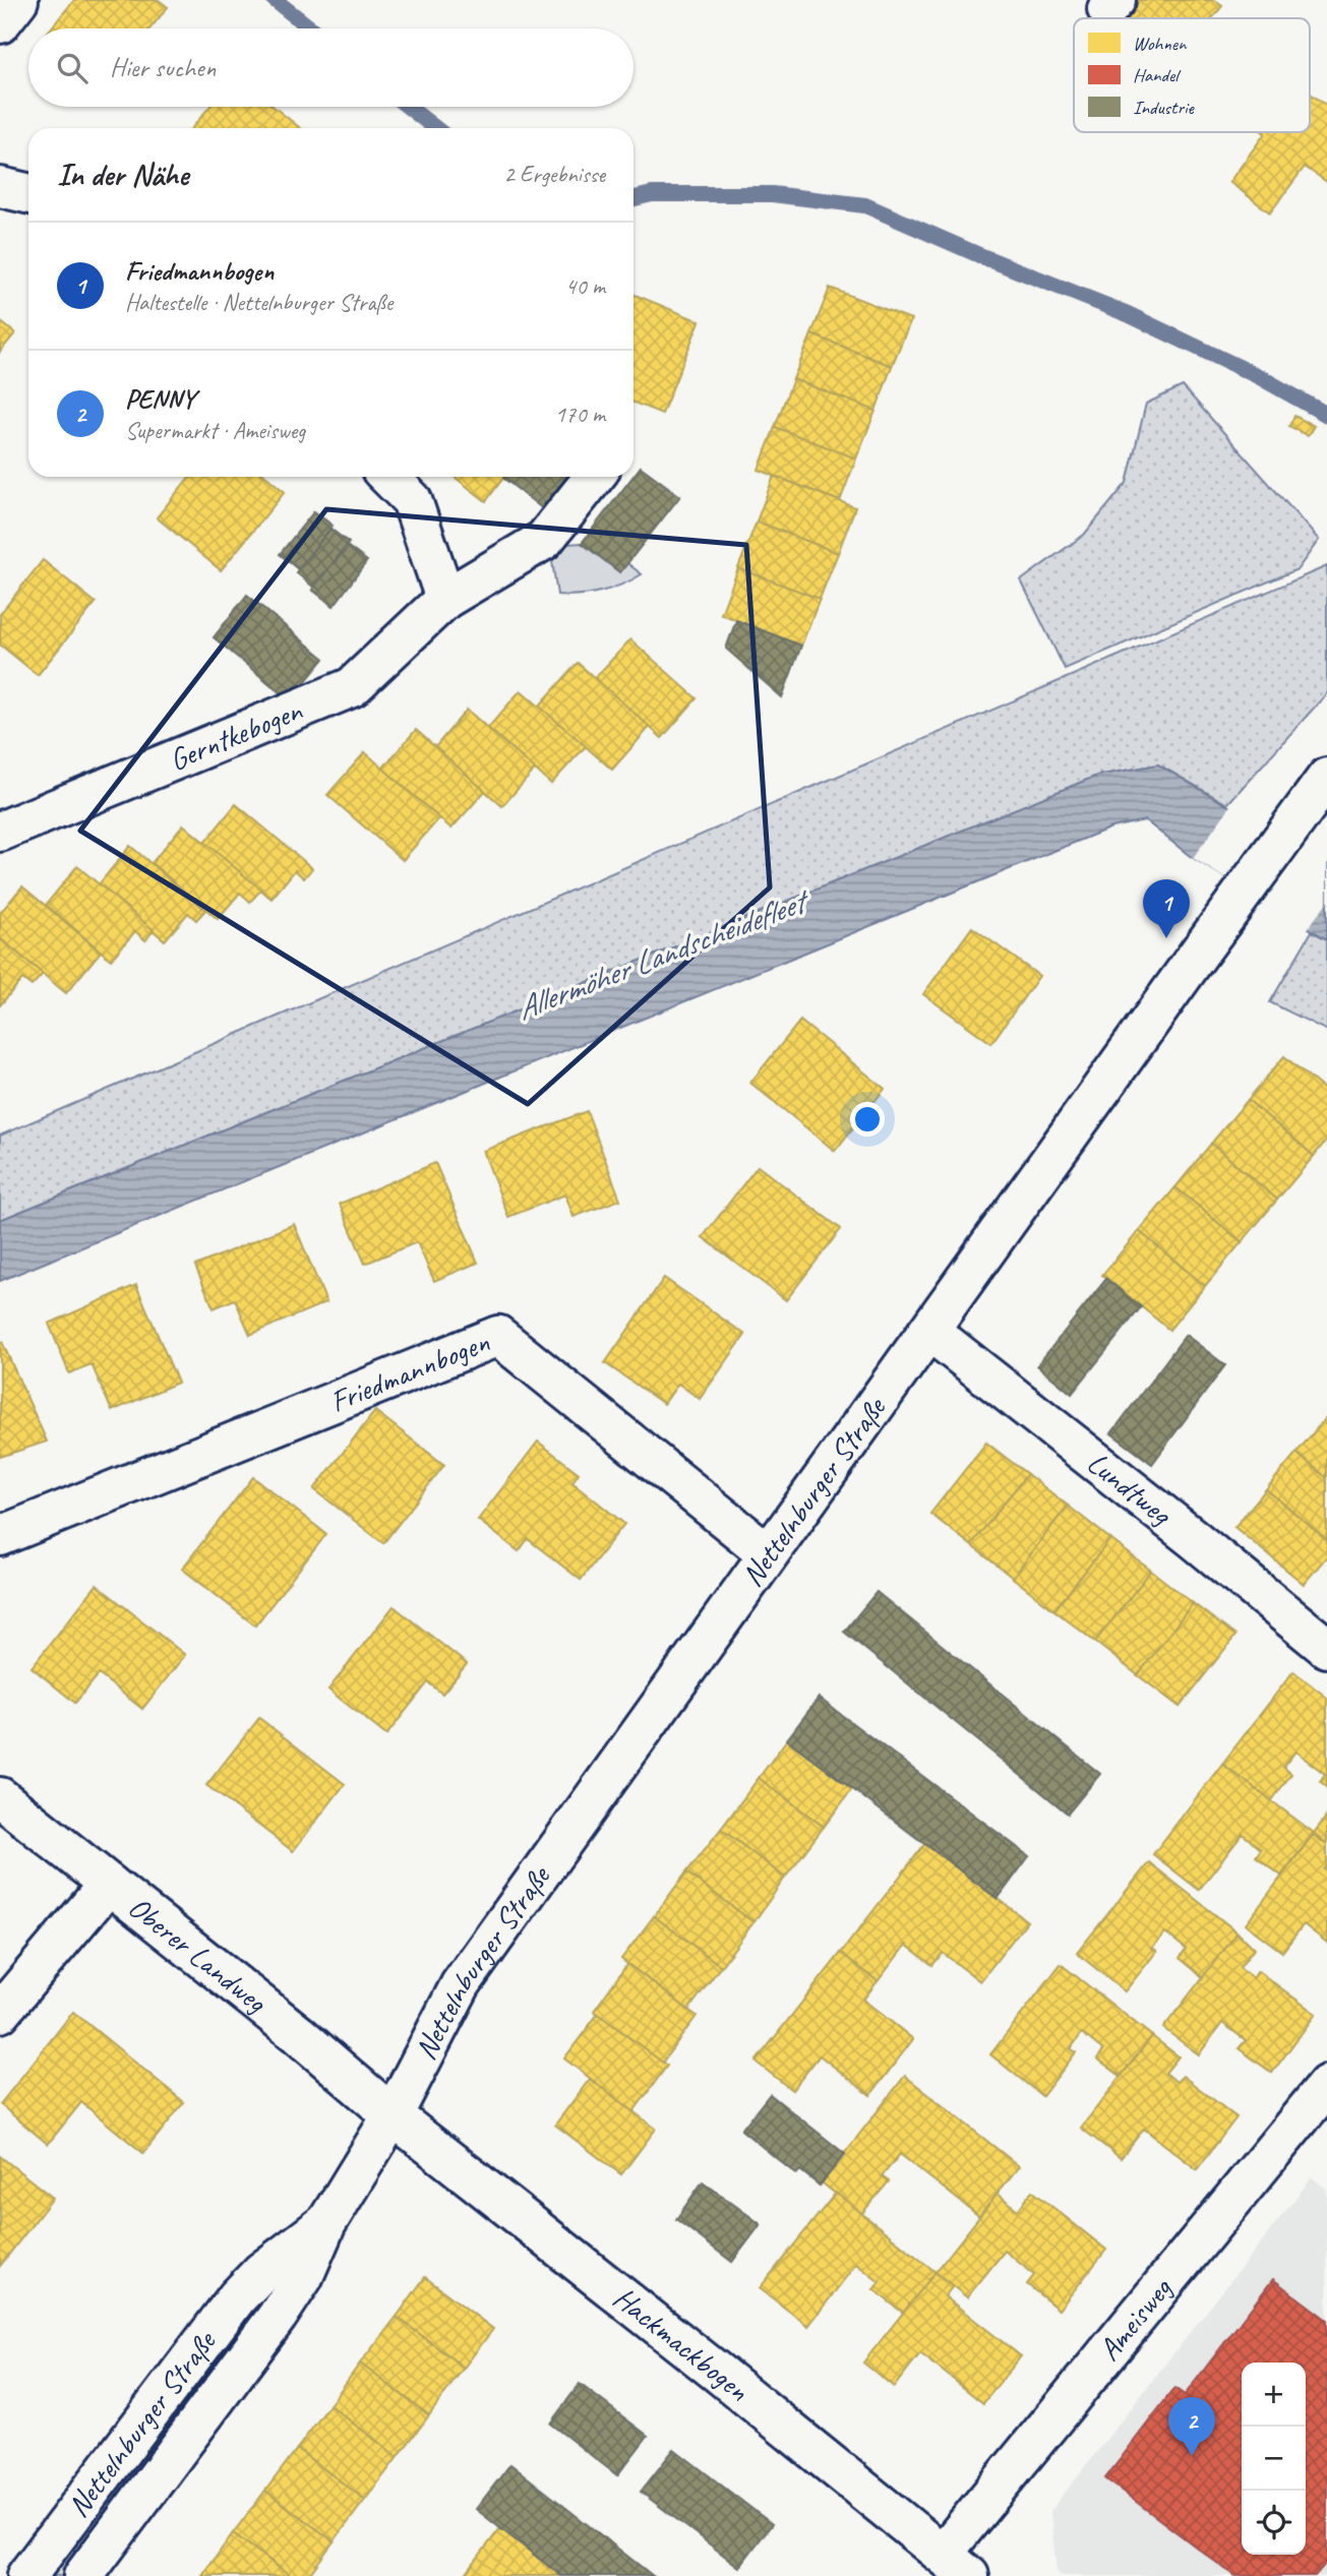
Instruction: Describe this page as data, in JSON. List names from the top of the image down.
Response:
{
  "streets": {
    "street": [
      "Gerntkebogen",
      "Friedmannbogen",
      "Lundtweg",
      "Nettelnburger Straße",
      "Oberer Landweg",
      "Ameisweg",
      "Hackmackbogen"
    ]
  },
  "crossings": [
    ["Friedmannbogen", "Nettelnburger Straße"],
    ["Lundtweg", "Nettelnburger Straße"],
    ["Nettelnburger Straße", "Oberer Landweg"],
    ["Nettelnburger Straße", "Hackmackbogen"],
    ["Oberer Landweg", "Hackmackbogen"],
    ["Ameisweg", "Hackmackbogen"]
  ],
  "water": ["Allermöher Landscheidefleet"],
  "legend": ["Wohnen", "Handel", "Industrie"],
  "page": {
    "search": "Hier suchen",
    "heading": ["In der Nähe", "2 Ergebnisse"],
    "list": [
      {
        "mark": "1",
        "name": "Friedmannbogen",
        "note": "Haltestelle · Nettelnburger Straße",
        "value": "40 m"
      },
      {
        "mark": "2",
        "name": "PENNY",
        "note": "Supermarkt · Ameisweg",
        "value": "170 m"
      }
    ],
    "pins": ["1", "2"],
    "map_buttons": ["+", "−"]
  }
}
